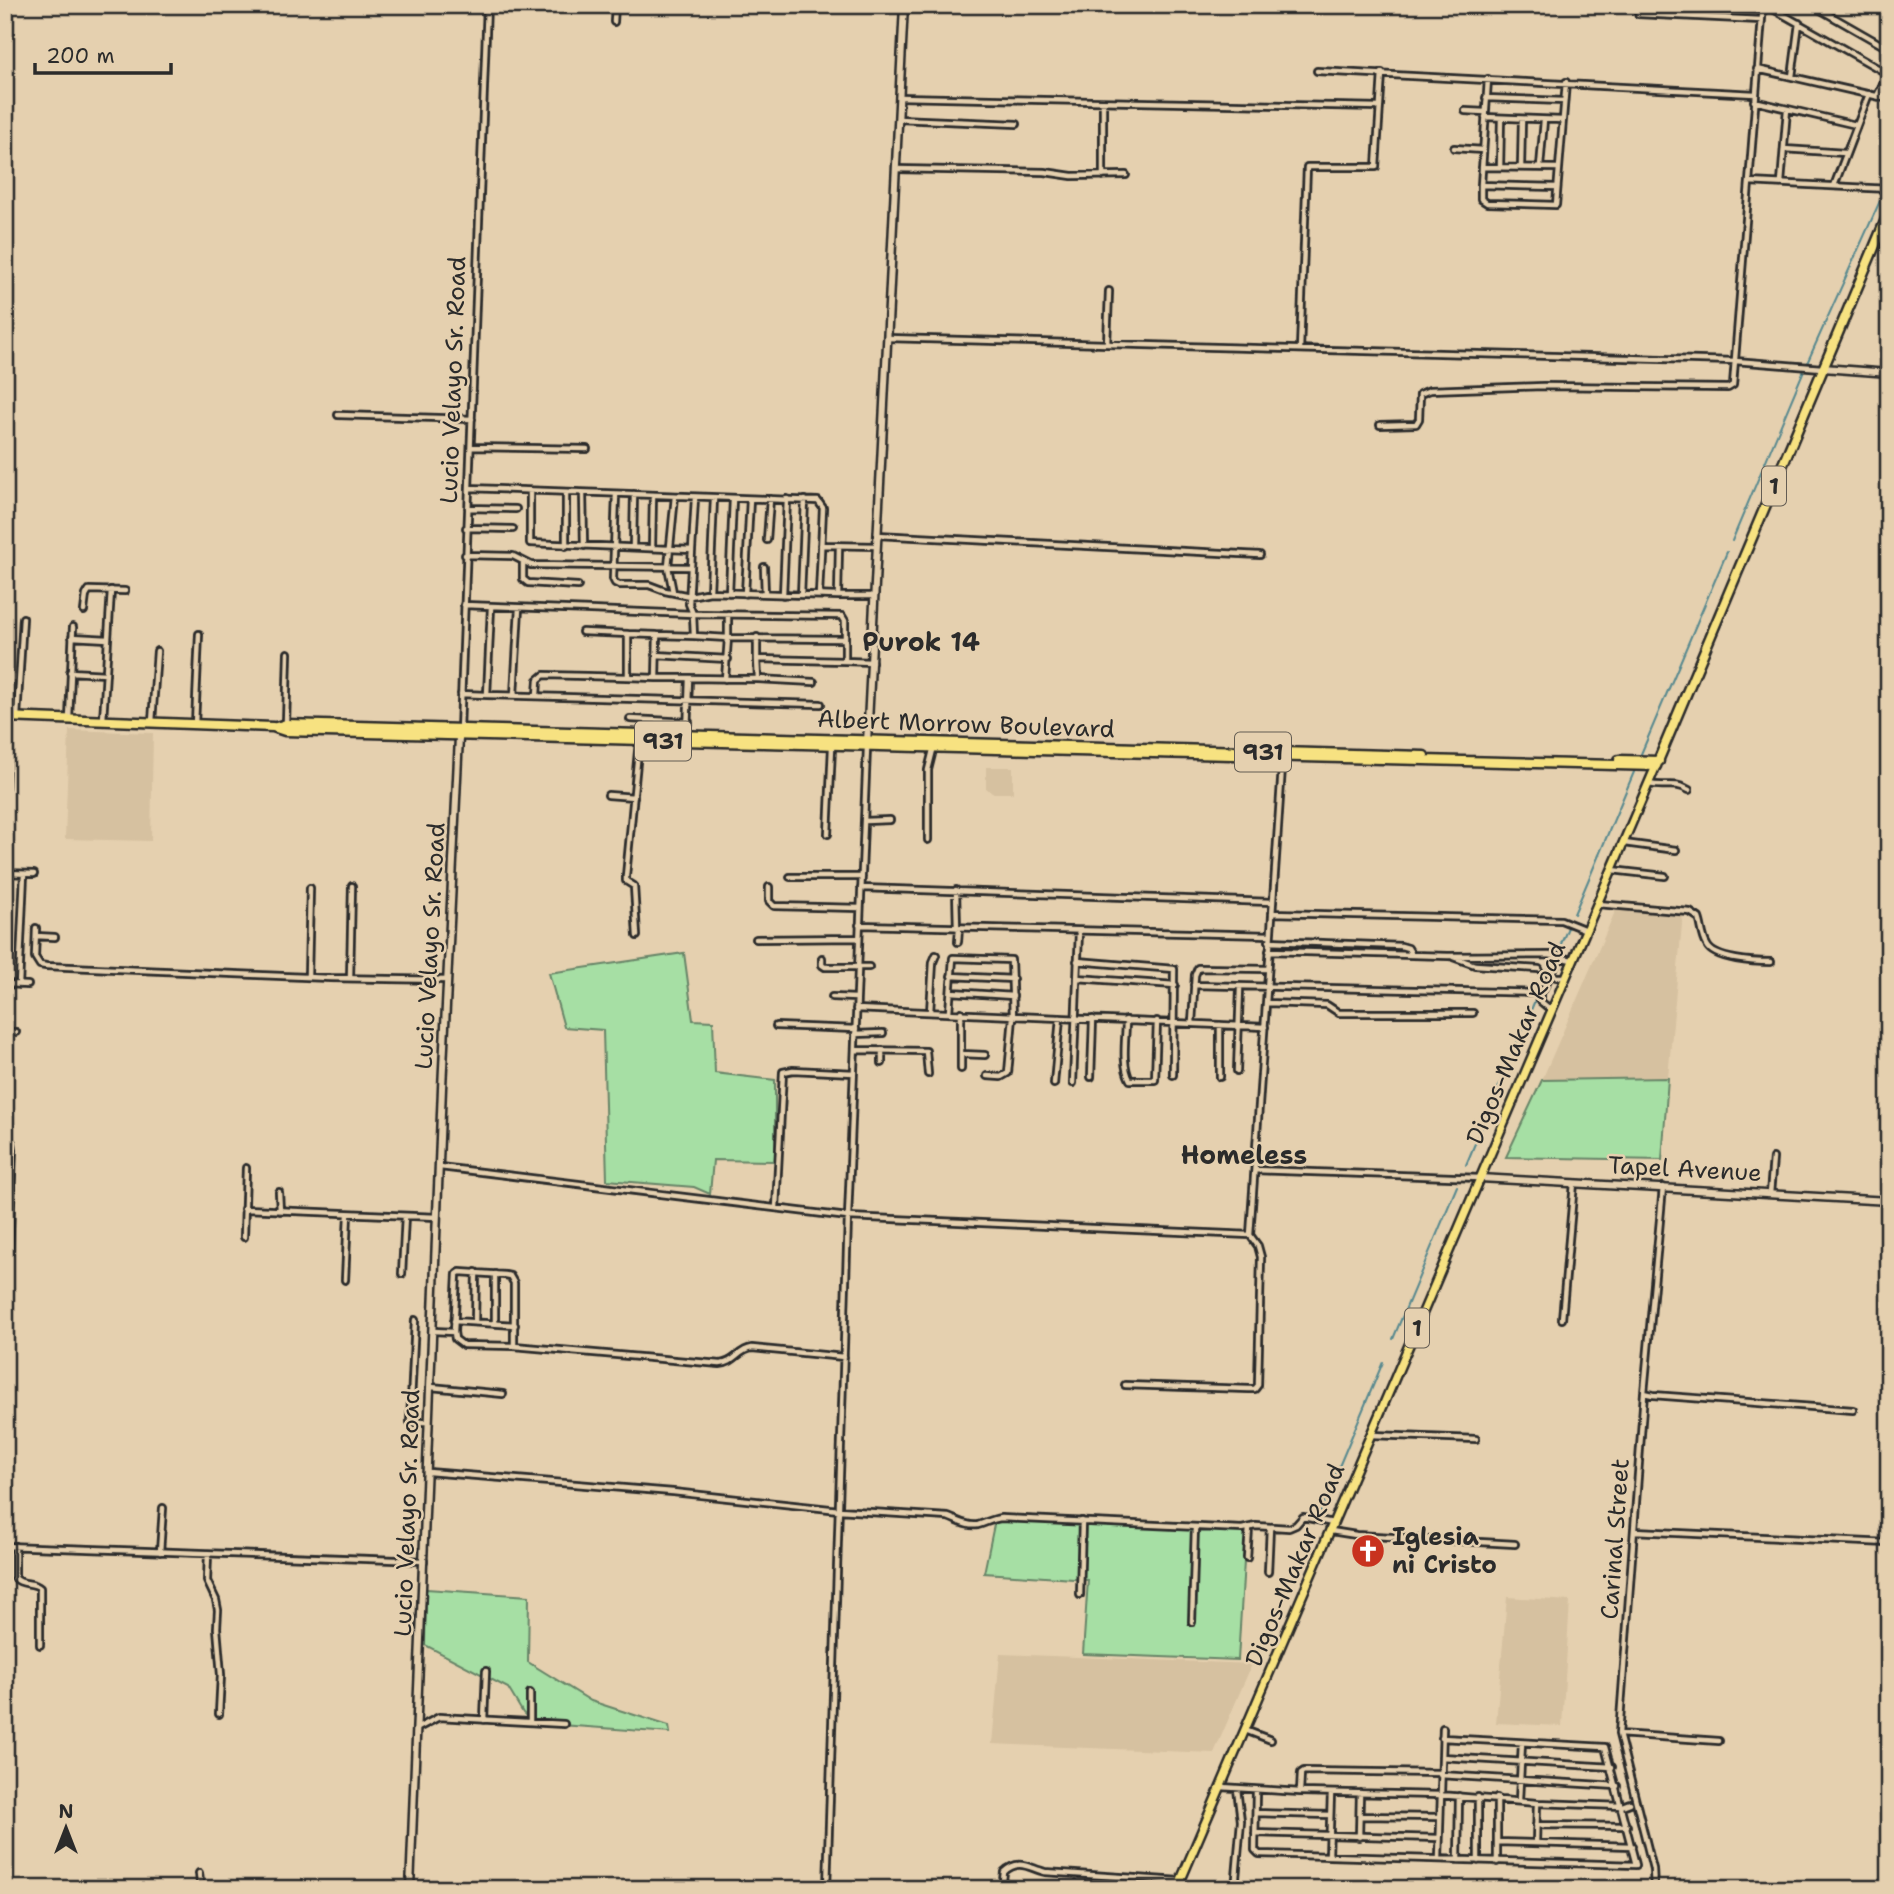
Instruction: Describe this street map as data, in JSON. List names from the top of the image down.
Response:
{
  "streets": {
    "highway": [
      "1",
      "Albert Morrow Boulevard",
      "931",
      "Digos-Makar Road"
    ],
    "street": ["Lucio Velayo Sr. Road", "Tapel Avenue", "Carinal Street"]
  },
  "crossings": [
    ["Lucio Velayo Sr. Road", "Albert Morrow Boulevard"],
    ["Albert Morrow Boulevard", "Digos-Makar Road"],
    ["Digos-Makar Road", "Tapel Avenue"],
    ["Tapel Avenue", "Carinal Street"]
  ],
  "districts": ["Purok 14", "Homeless"],
  "places": {
    "church": ["Iglesia ni Cristo"]
  },
  "scale_bar": "200 m",
  "north": "top"
}
